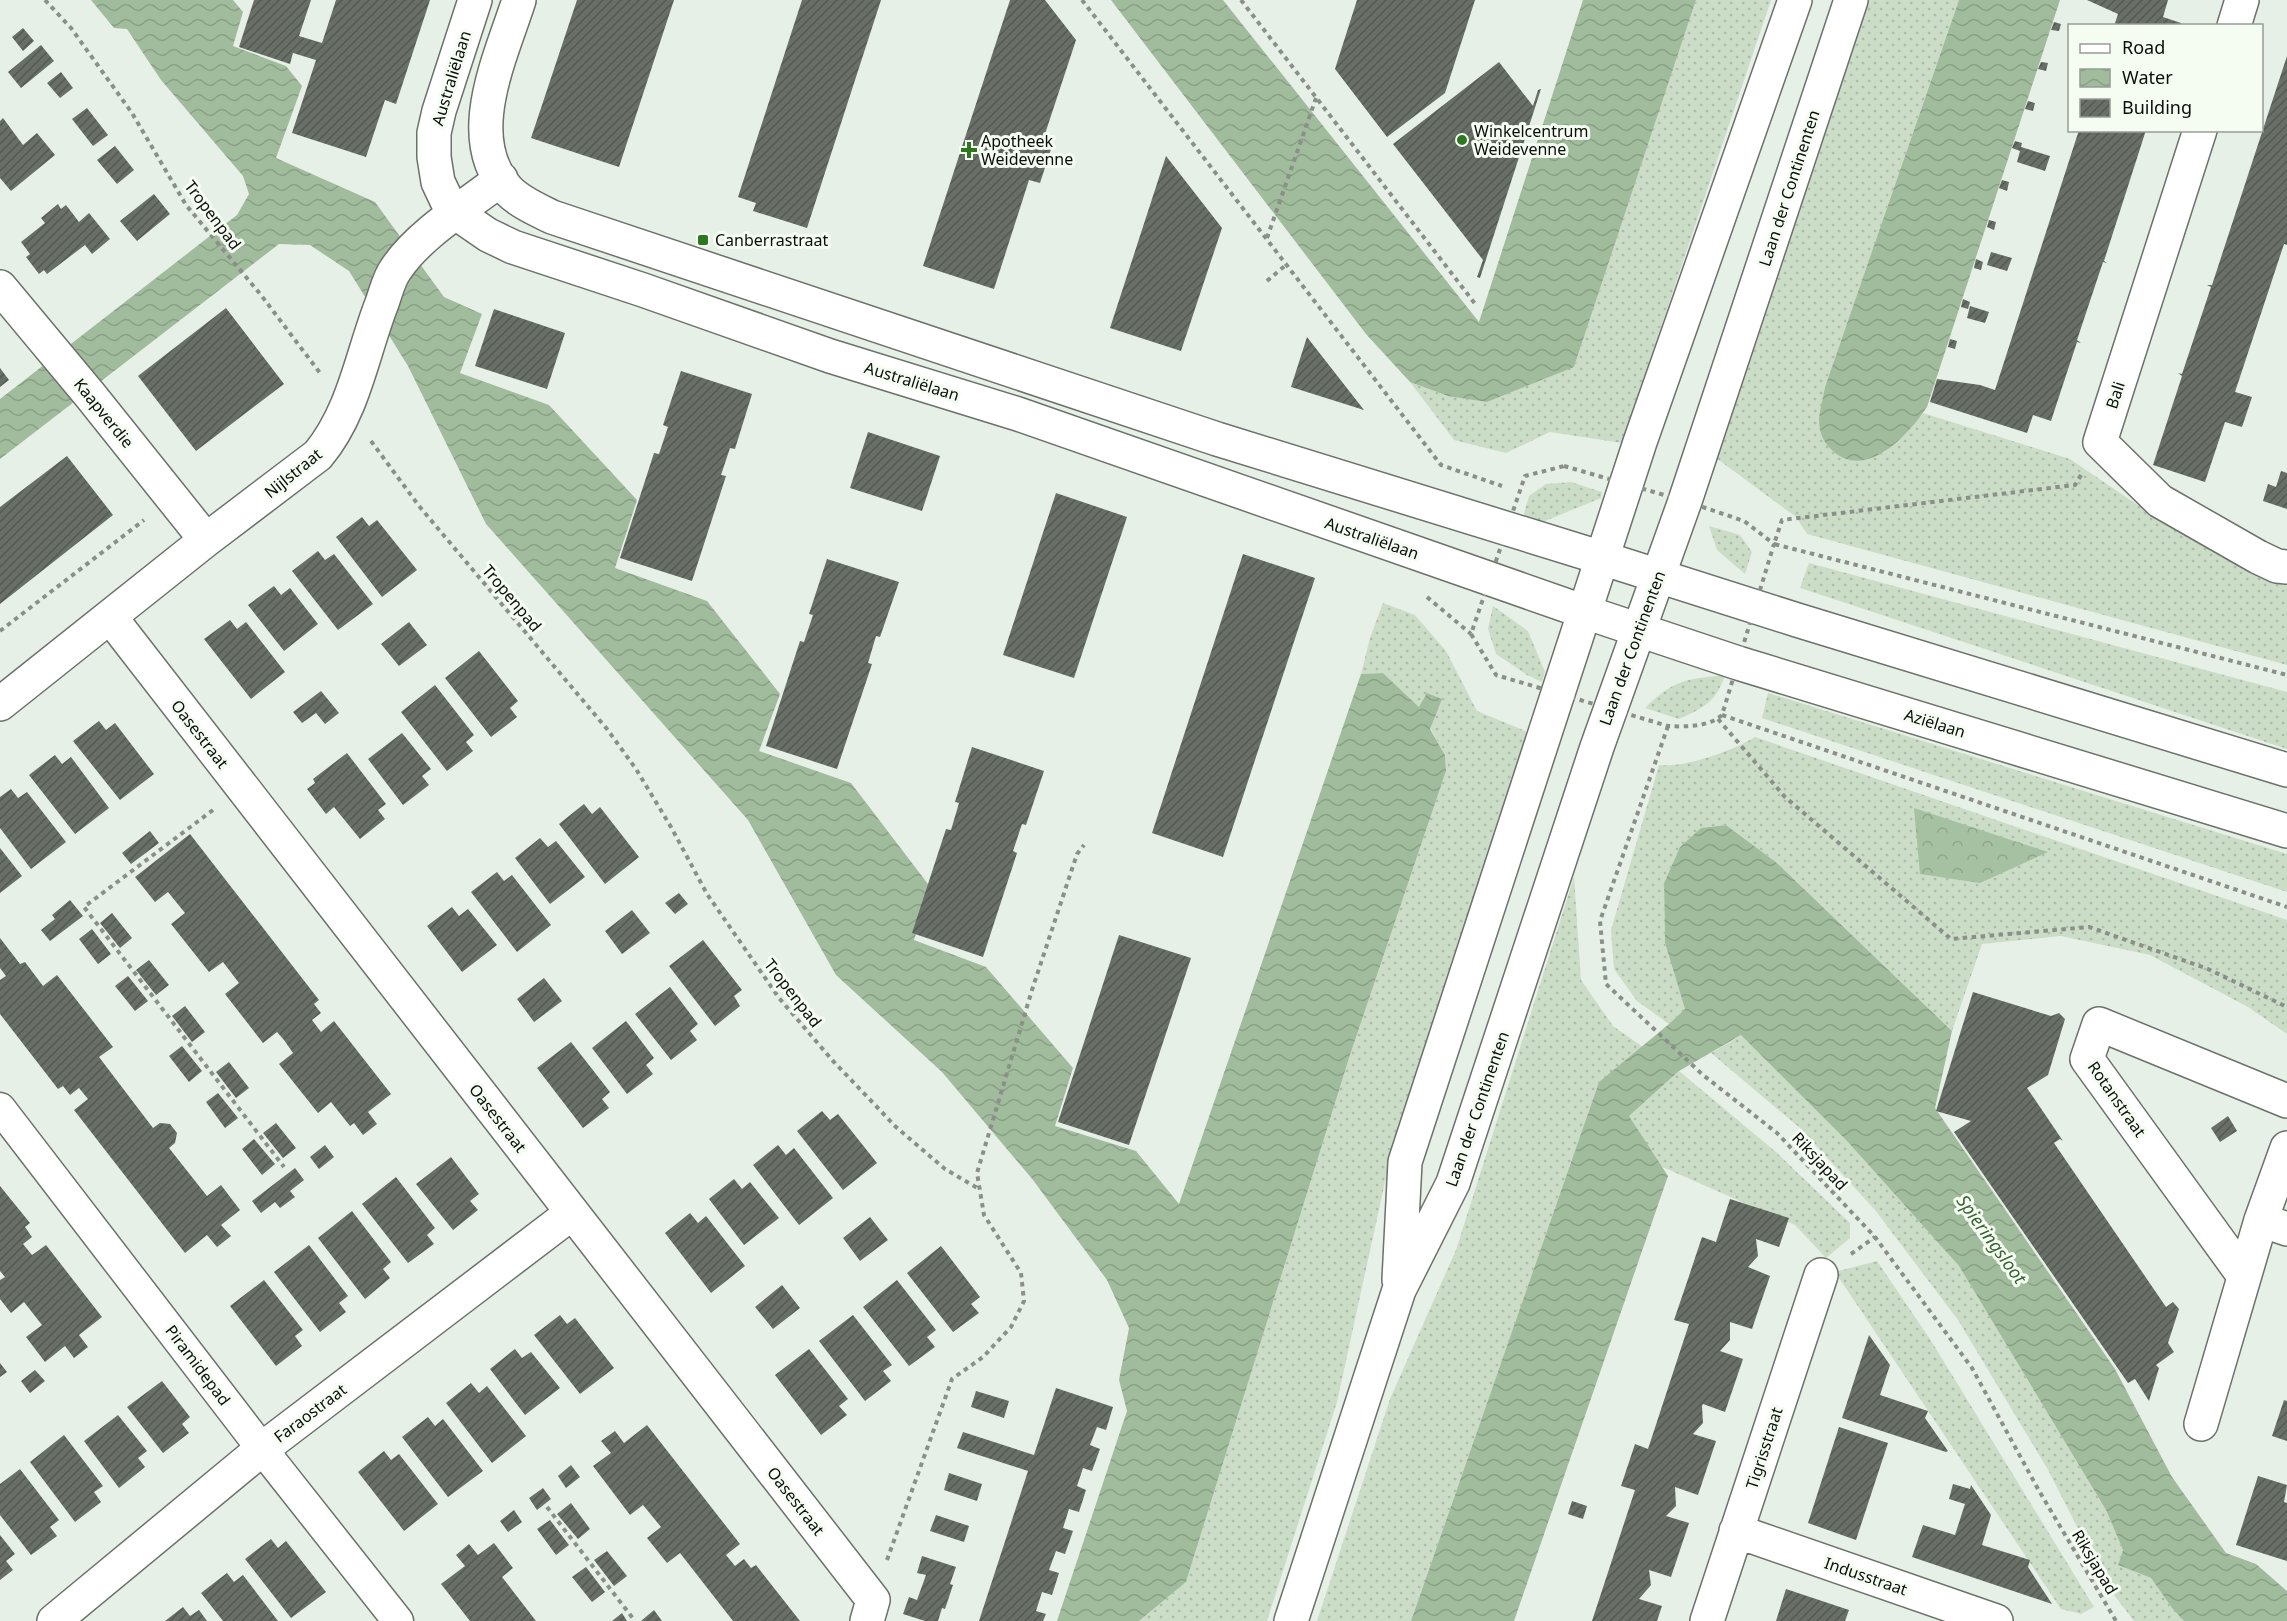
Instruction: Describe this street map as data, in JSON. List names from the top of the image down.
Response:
{
  "streets": {
    "street": [
      "Australiëlaan",
      "Laan der Continenten",
      "Bali",
      "Kaapverdie",
      "Nijlstraat",
      "Aziëlaan",
      "Oasestraat",
      "Rotanstraat",
      "Piramidepad",
      "Faraostraat",
      "Tigrisstraat",
      "Indusstraat"
    ],
    "path": ["Tropenpad", "Riksjapad"]
  },
  "crossings": [
    ["Australiëlaan", "Laan der Continenten"],
    ["Australiëlaan", "Nijlstraat"],
    ["Australiëlaan", "Aziëlaan"],
    ["Laan der Continenten", "Aziëlaan"],
    ["Tropenpad", "Nijlstraat"],
    ["Kaapverdie", "Nijlstraat"],
    ["Nijlstraat", "Oasestraat"],
    ["Oasestraat", "Faraostraat"],
    ["Piramidepad", "Faraostraat"],
    ["Tigrisstraat", "Indusstraat"]
  ],
  "water": ["Spieringsloot"],
  "places": {
    "other": ["Winkelcentrum Weidevenne"],
    "health": ["Apotheek Weidevenne"],
    "transit": ["Canberrastraat"]
  },
  "legend": ["Road", "Water", "Building"]
}
